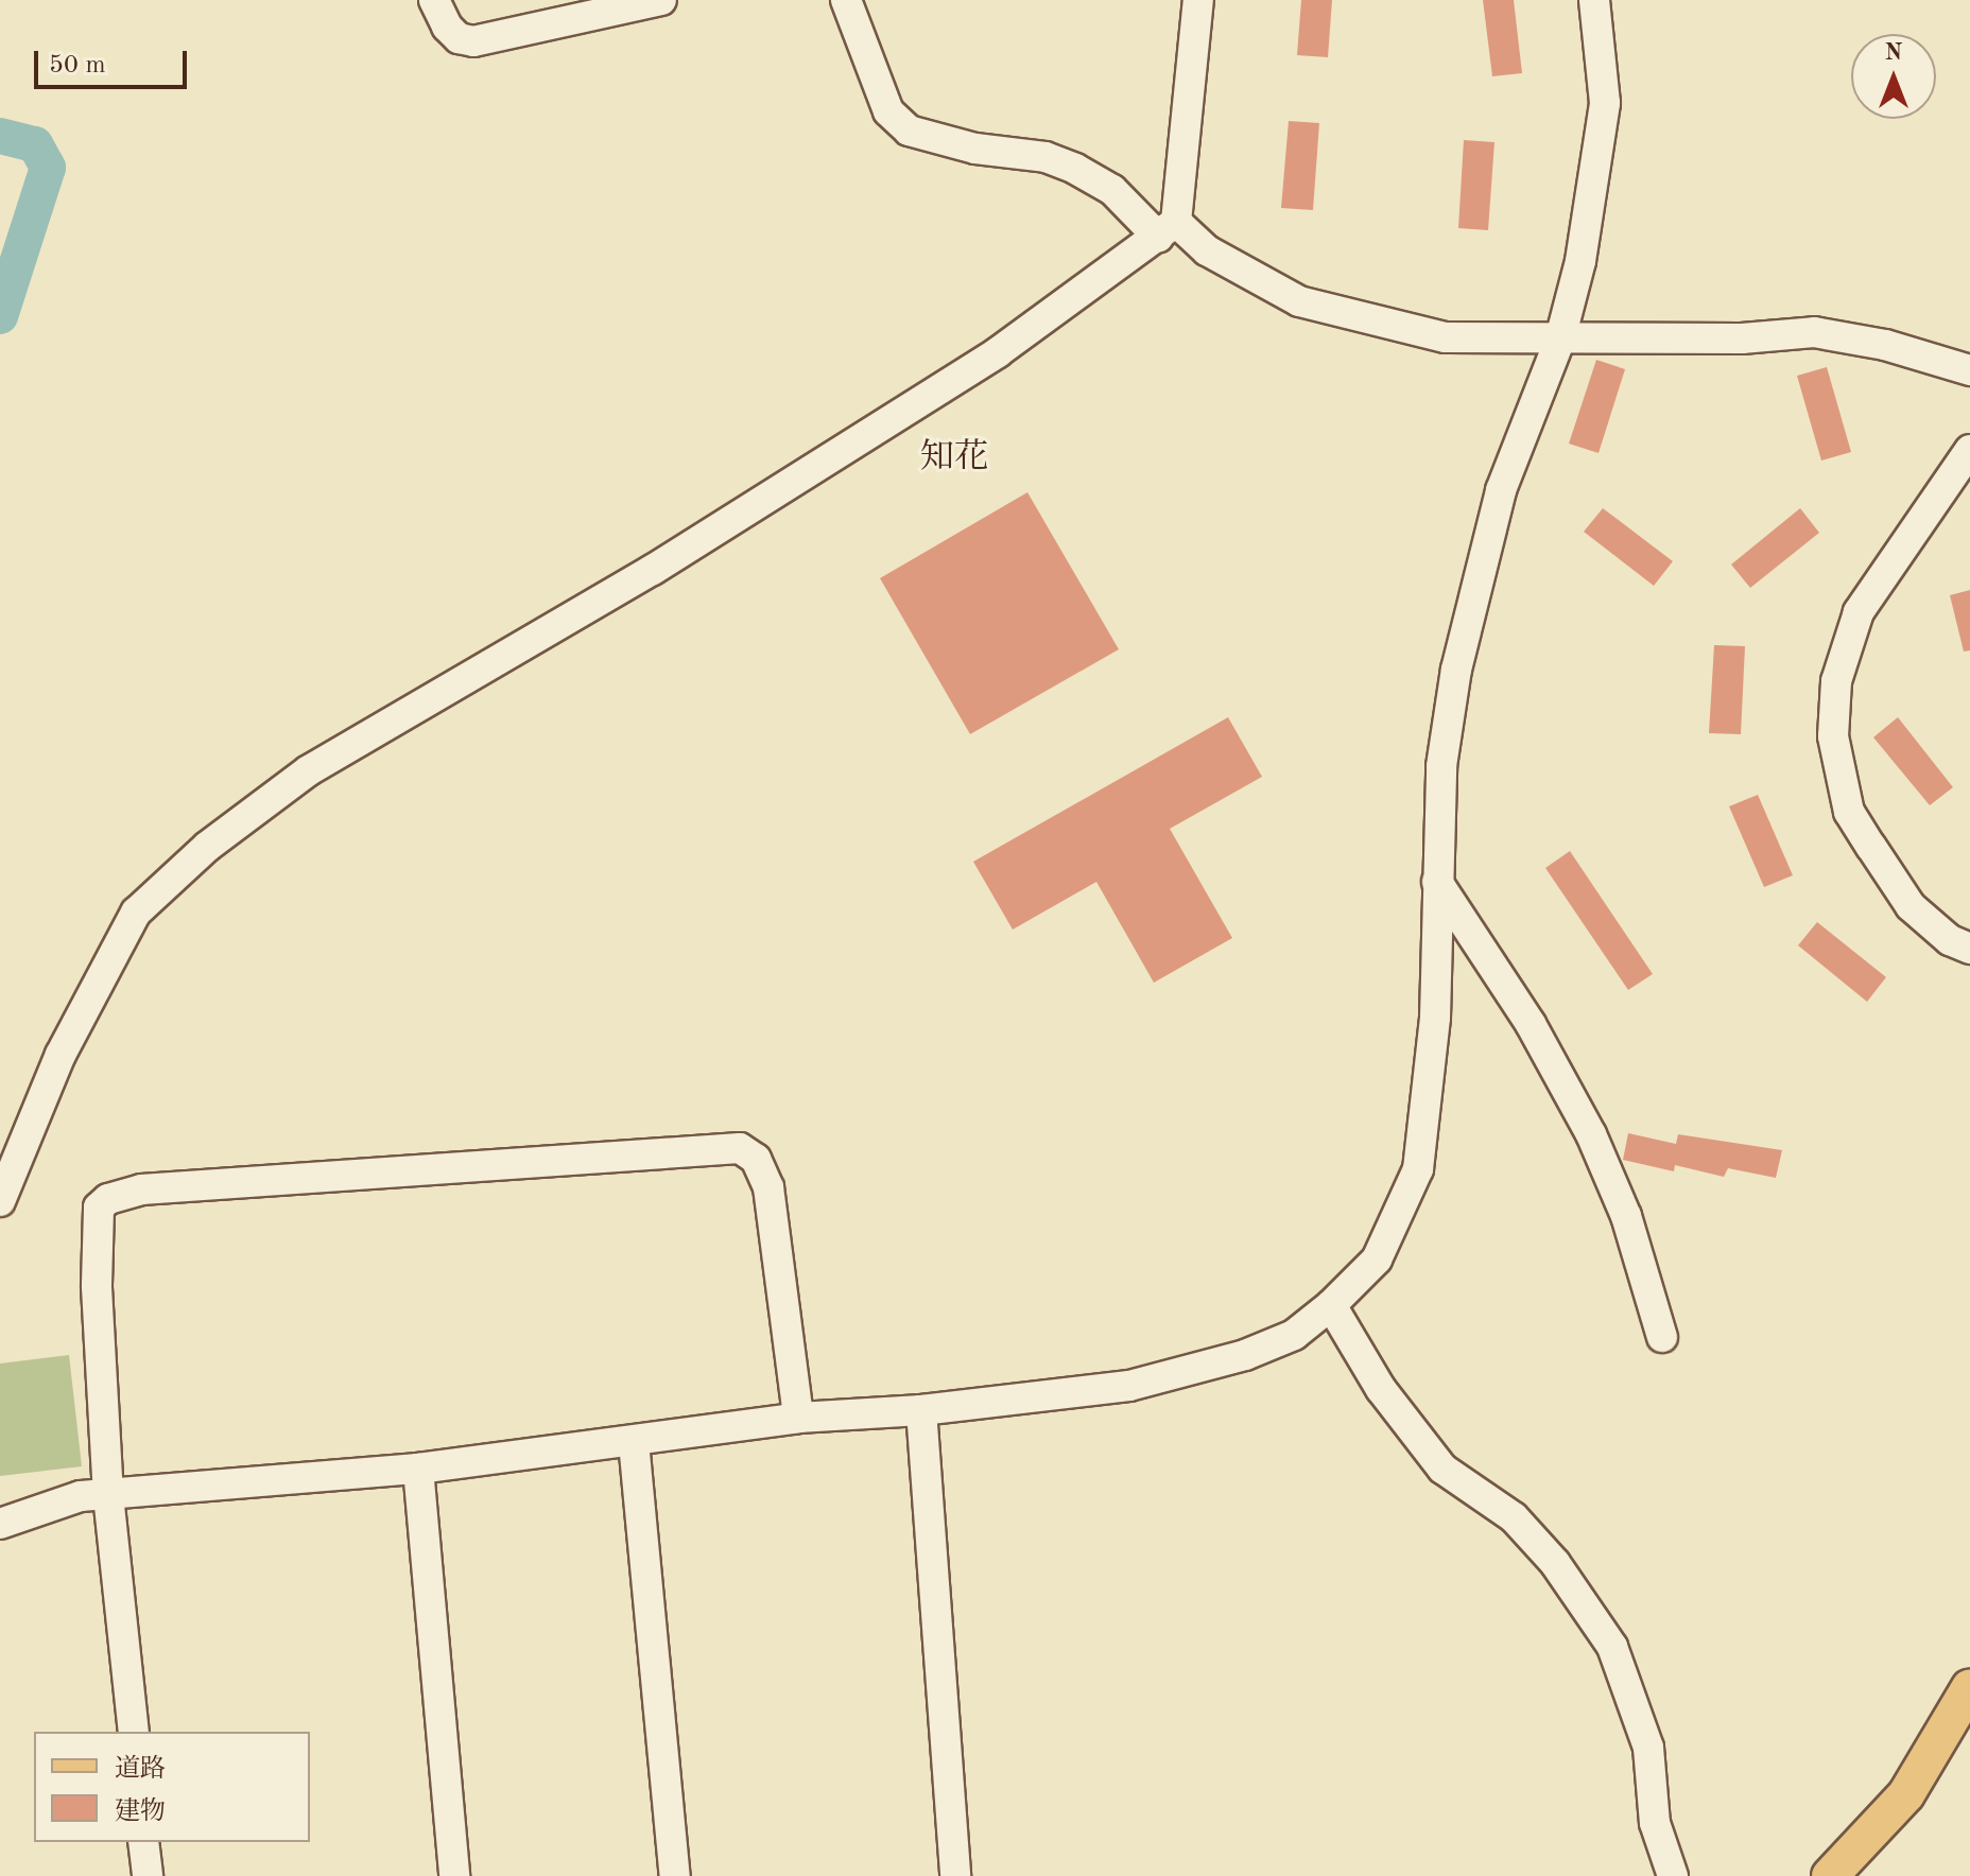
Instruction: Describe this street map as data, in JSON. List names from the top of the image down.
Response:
{
  "districts": ["知花"],
  "legend": ["道路", "建物"],
  "scale_bar": "50 m",
  "north": "top"
}
